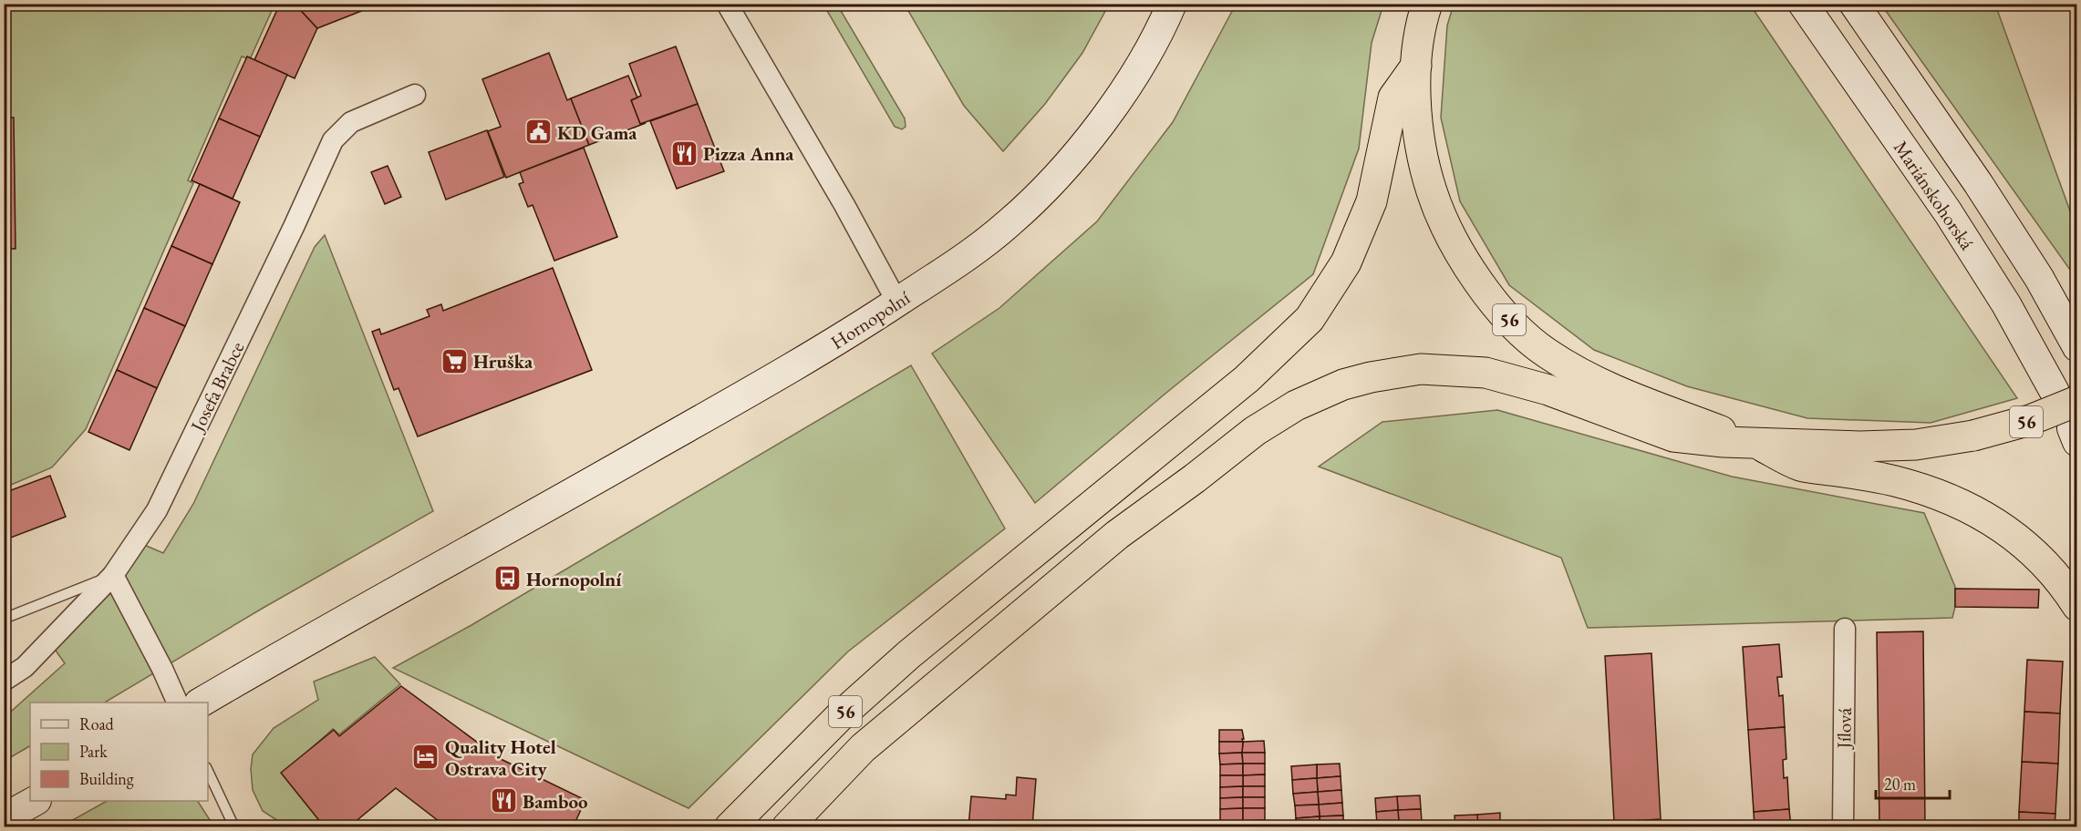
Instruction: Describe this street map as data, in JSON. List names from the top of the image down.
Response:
{
  "streets": {
    "highway": ["56"],
    "street": [
      "Mariánskohorská",
      "Hornopolní",
      "Josefa Brabce",
      "Jílová"
    ]
  },
  "crossings": [
    ["Mariánskohorská", "56"]
  ],
  "places": {
    "public building": ["KD Gama"],
    "restaurant": ["Pizza Anna", "Bamboo"],
    "supermarket": ["Hruška"],
    "bus stop": ["Hornopolní"],
    "hotel": ["Quality Hotel Ostrava City"]
  },
  "legend": ["Road", "Park", "Building"],
  "scale_bar": "20 m"
}
